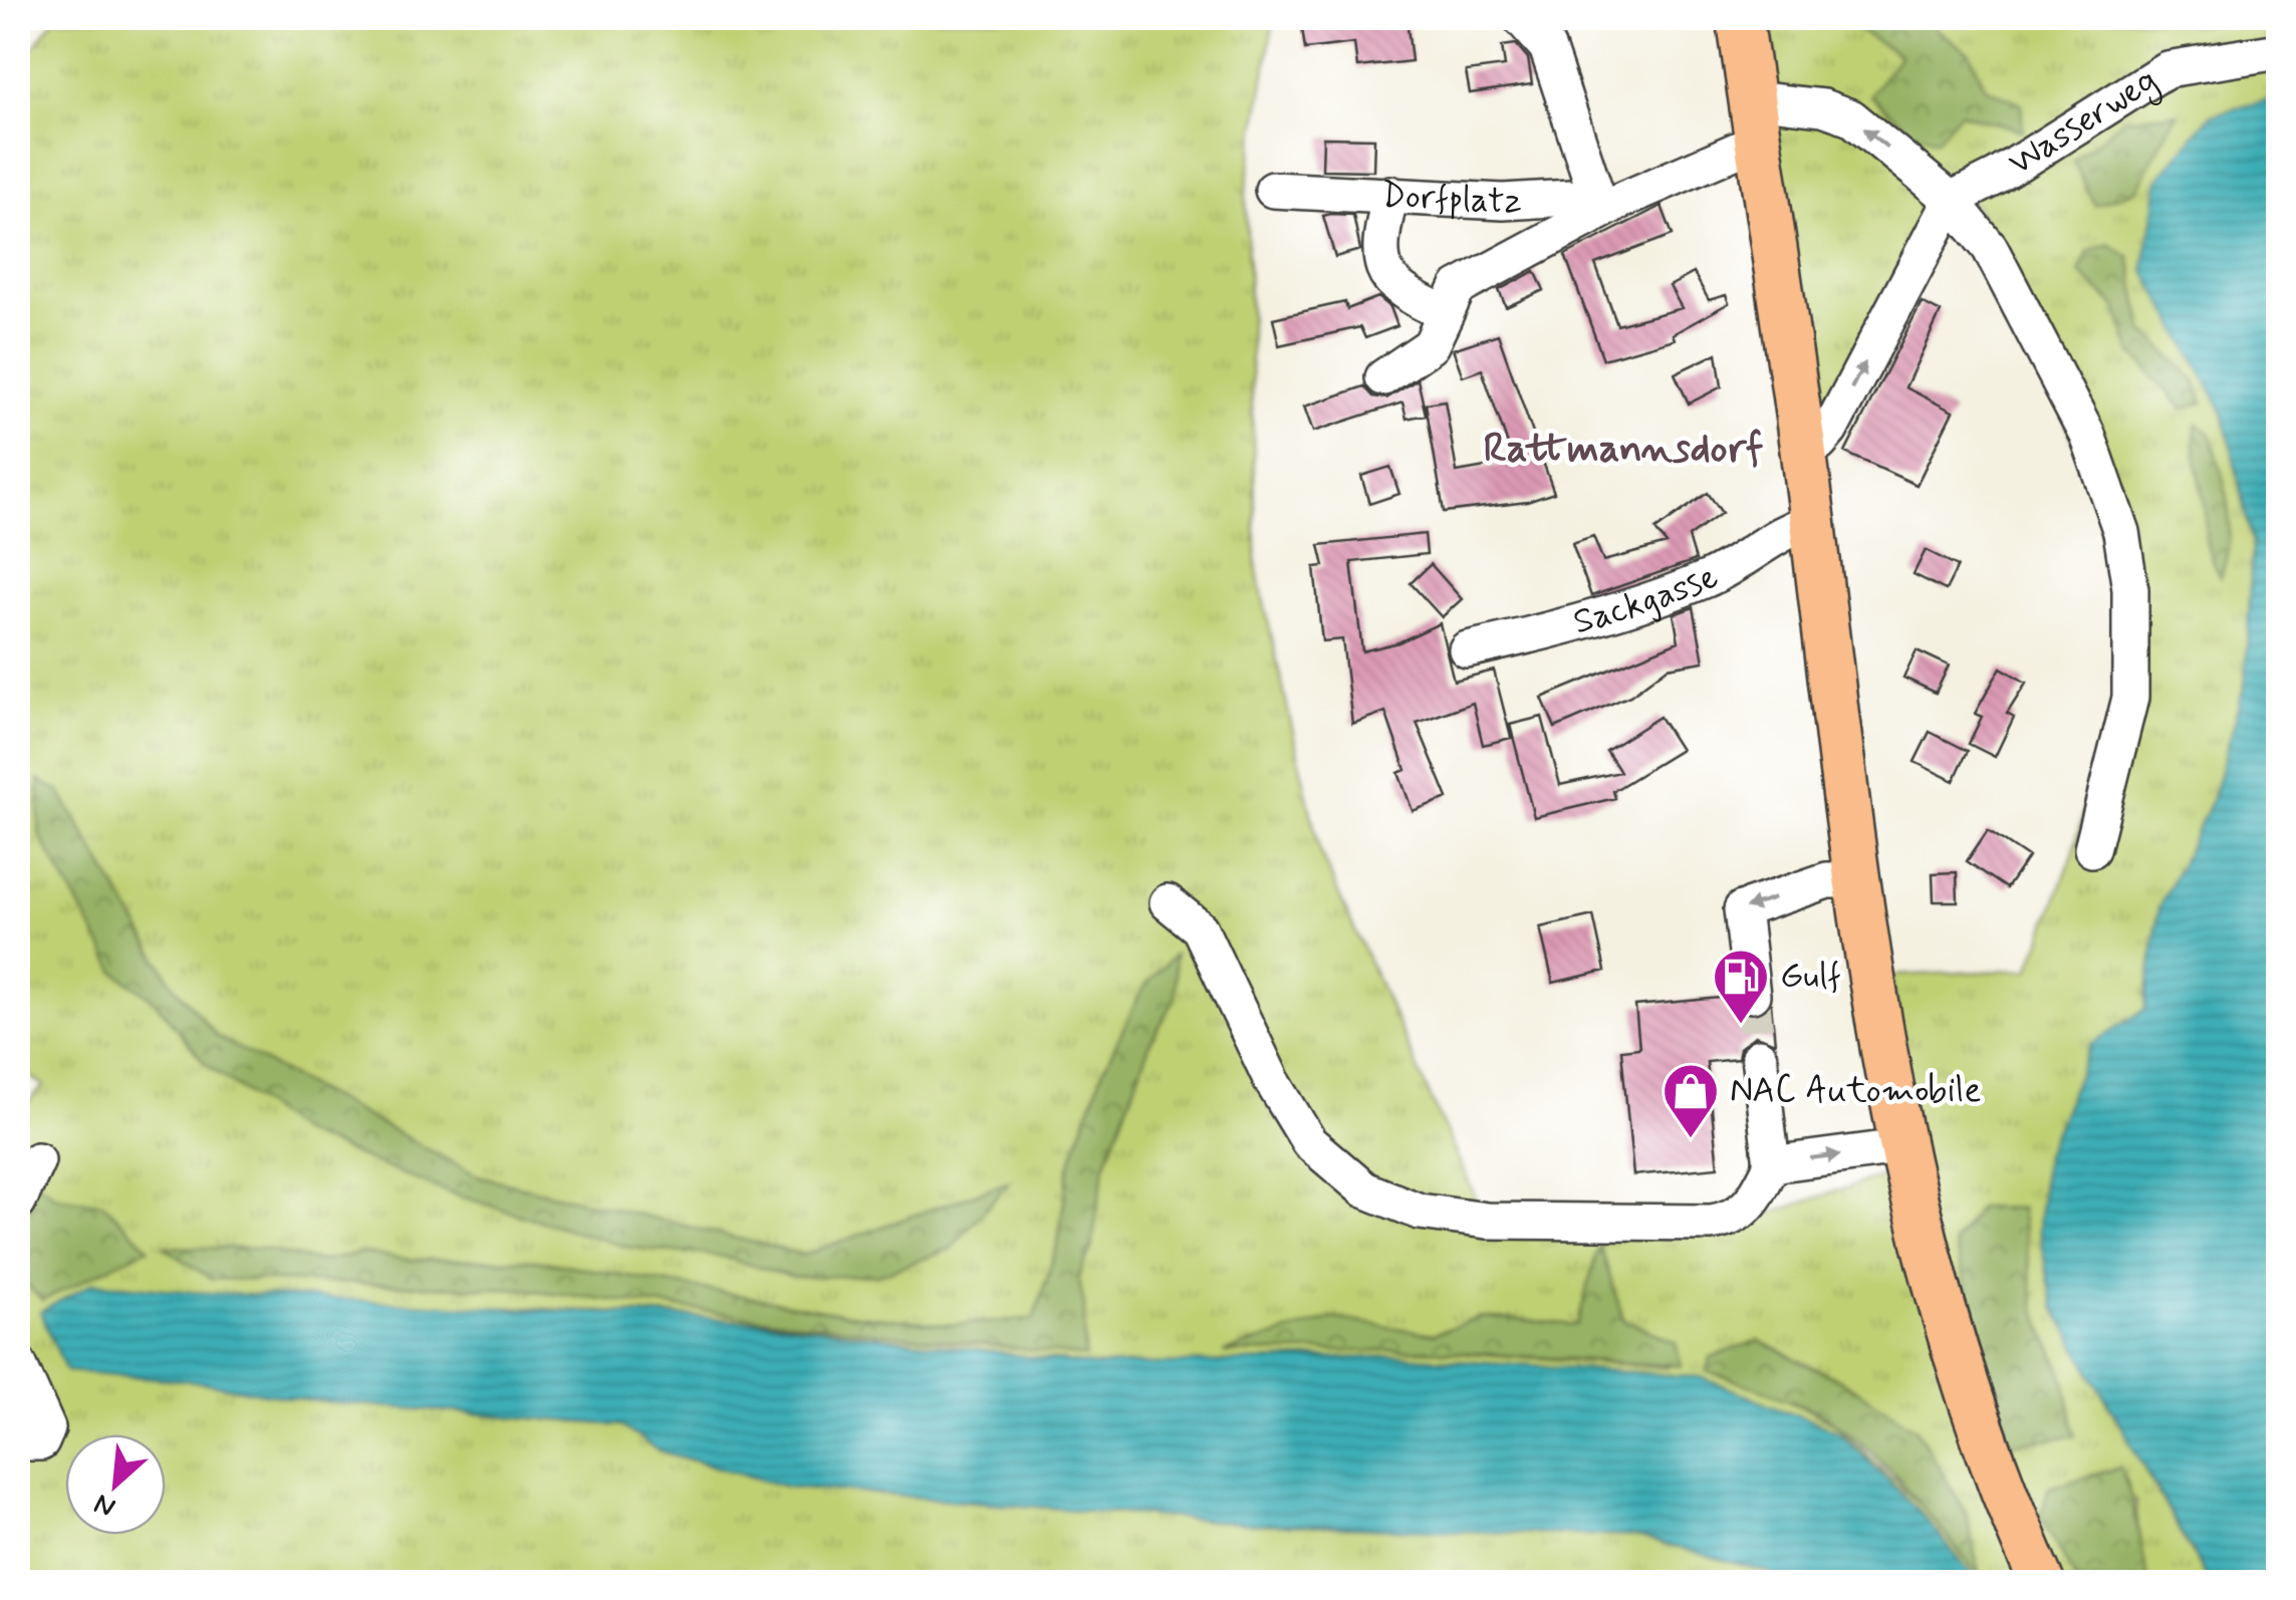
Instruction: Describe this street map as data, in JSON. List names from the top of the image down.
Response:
{
  "streets": {
    "street": ["Wasserweg", "Dorfplatz", "Sackgasse"]
  },
  "districts": ["Rattmannsdorf"],
  "places": {
    "fuel station": ["Gulf"],
    "shop": ["NAC Automobile"]
  },
  "north": "bottom left"
}
